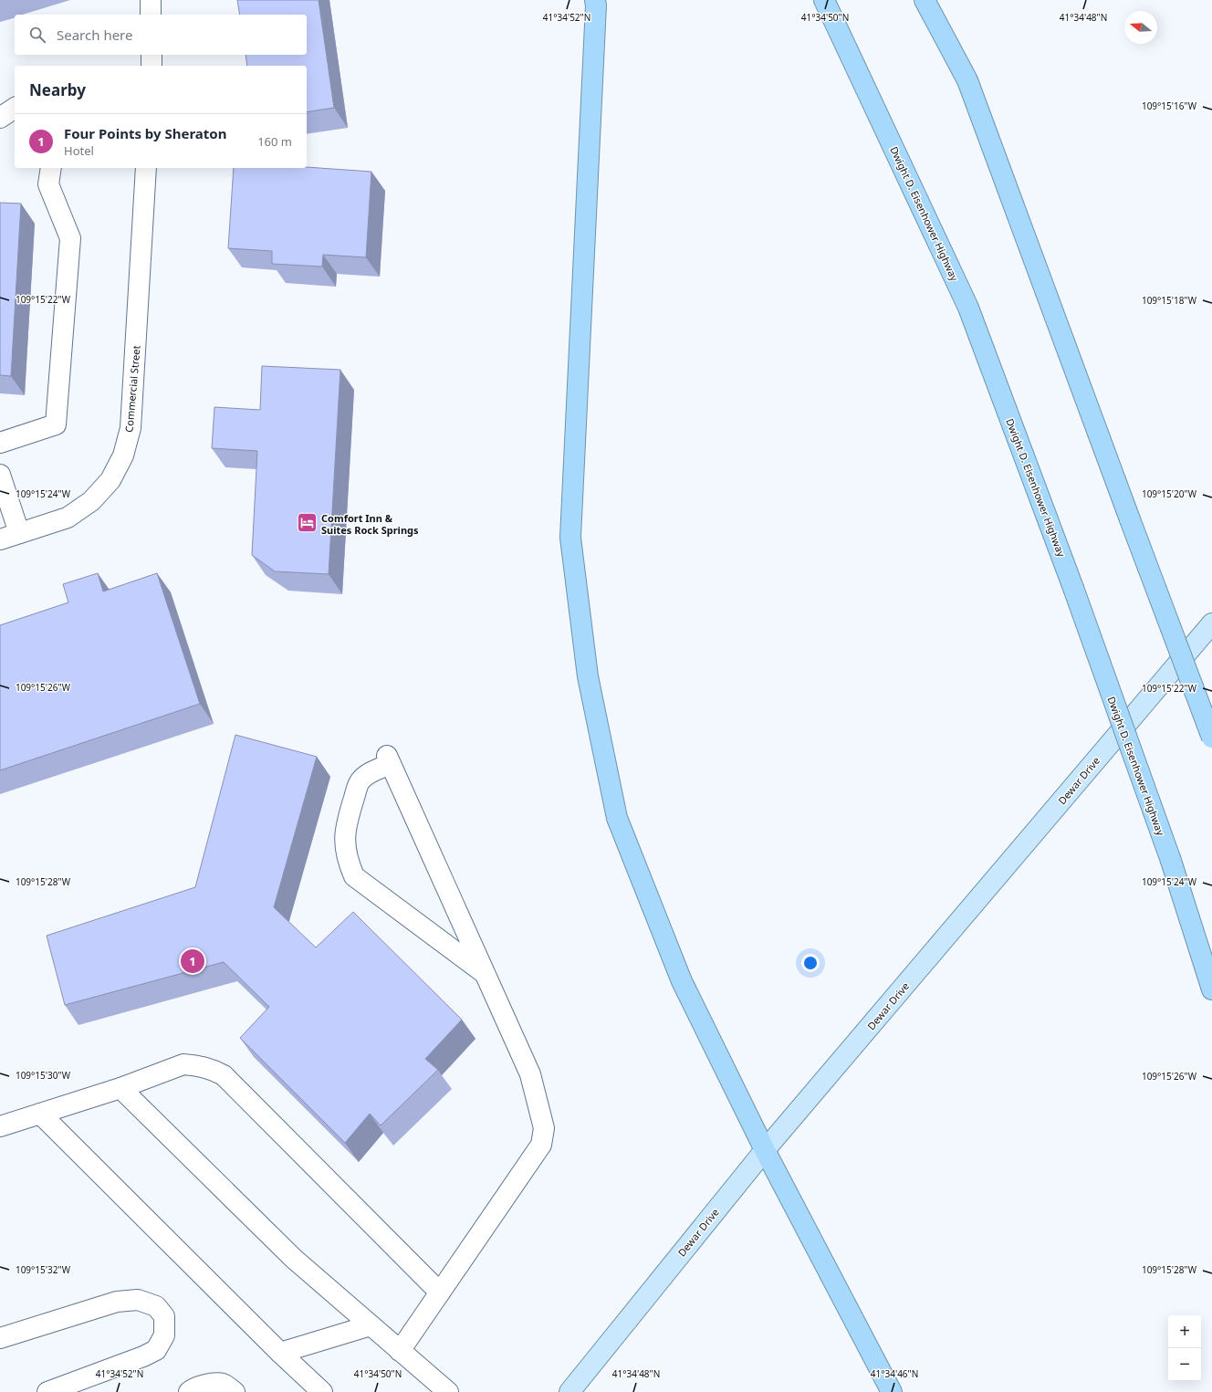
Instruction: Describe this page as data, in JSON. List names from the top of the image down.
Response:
{
  "streets": {
    "highway": ["Dwight D. Eisenhower Highway"],
    "main road": ["Dewar Drive"],
    "street": ["Commercial Street"]
  },
  "places": {
    "hotel": ["Comfort Inn & Suites Rock Springs"]
  },
  "north": "left",
  "page": {
    "search": "Search here",
    "heading": "Nearby",
    "list": [
      {
        "mark": "1",
        "name": "Four Points by Sheraton",
        "note": "Hotel",
        "value": "160 m"
      }
    ],
    "pins": "1",
    "map_buttons": ["+", "−"]
  },
  "coordinates": [
    "41°34'52\"N",
    "41°34'50\"N",
    "41°34'48\"N",
    "109°15'16\"W",
    "109°15'22\"W",
    "109°15'18\"W",
    "109°15'24\"W",
    "109°15'20\"W",
    "109°15'26\"W",
    "109°15'28\"W",
    "109°15'30\"W",
    "109°15'32\"W",
    "41°34'46\"N"
  ]
}
